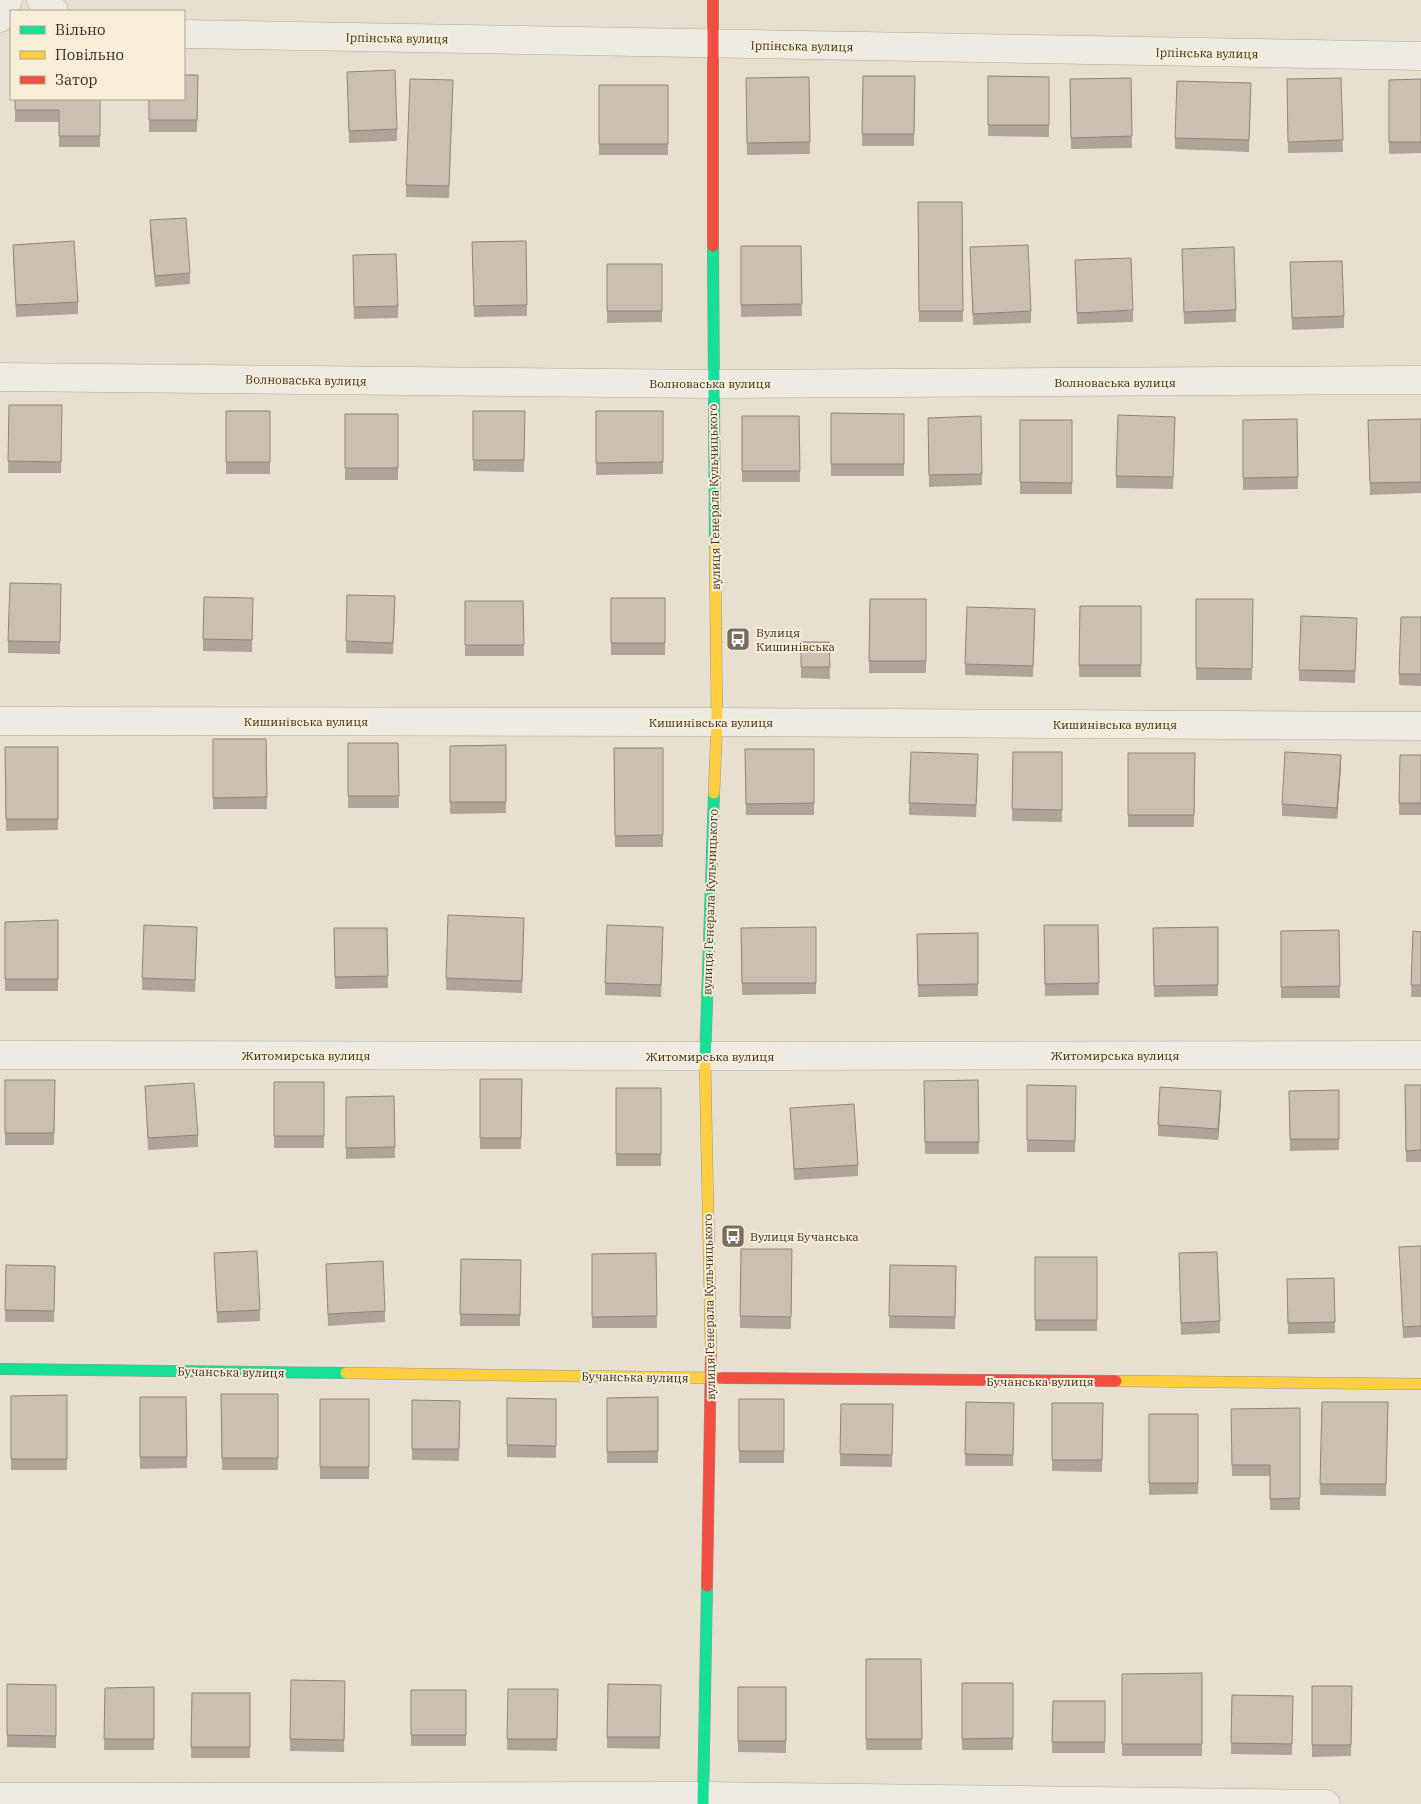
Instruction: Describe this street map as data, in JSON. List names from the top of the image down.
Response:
{
  "streets": {
    "street": [
      "Ірпінська вулиця",
      "Волноваська вулиця",
      "вулиця Генерала Кульчицького",
      "Кишинівська вулиця",
      "Житомирська вулиця",
      "Бучанська вулиця"
    ]
  },
  "crossings": [
    ["Ірпінська вулиця", "вулиця Генерала Кульчицького"],
    ["Волноваська вулиця", "вулиця Генерала Кульчицького"],
    ["вулиця Генерала Кульчицького", "Кишинівська вулиця"],
    ["вулиця Генерала Кульчицького", "Житомирська вулиця"],
    ["вулиця Генерала Кульчицького", "Бучанська вулиця"]
  ],
  "places": {
    "bus stop": ["Вулиця Кишинівська", "Вулиця Бучанська"]
  },
  "legend": ["Вільно", "Повільно", "Затор"]
}
